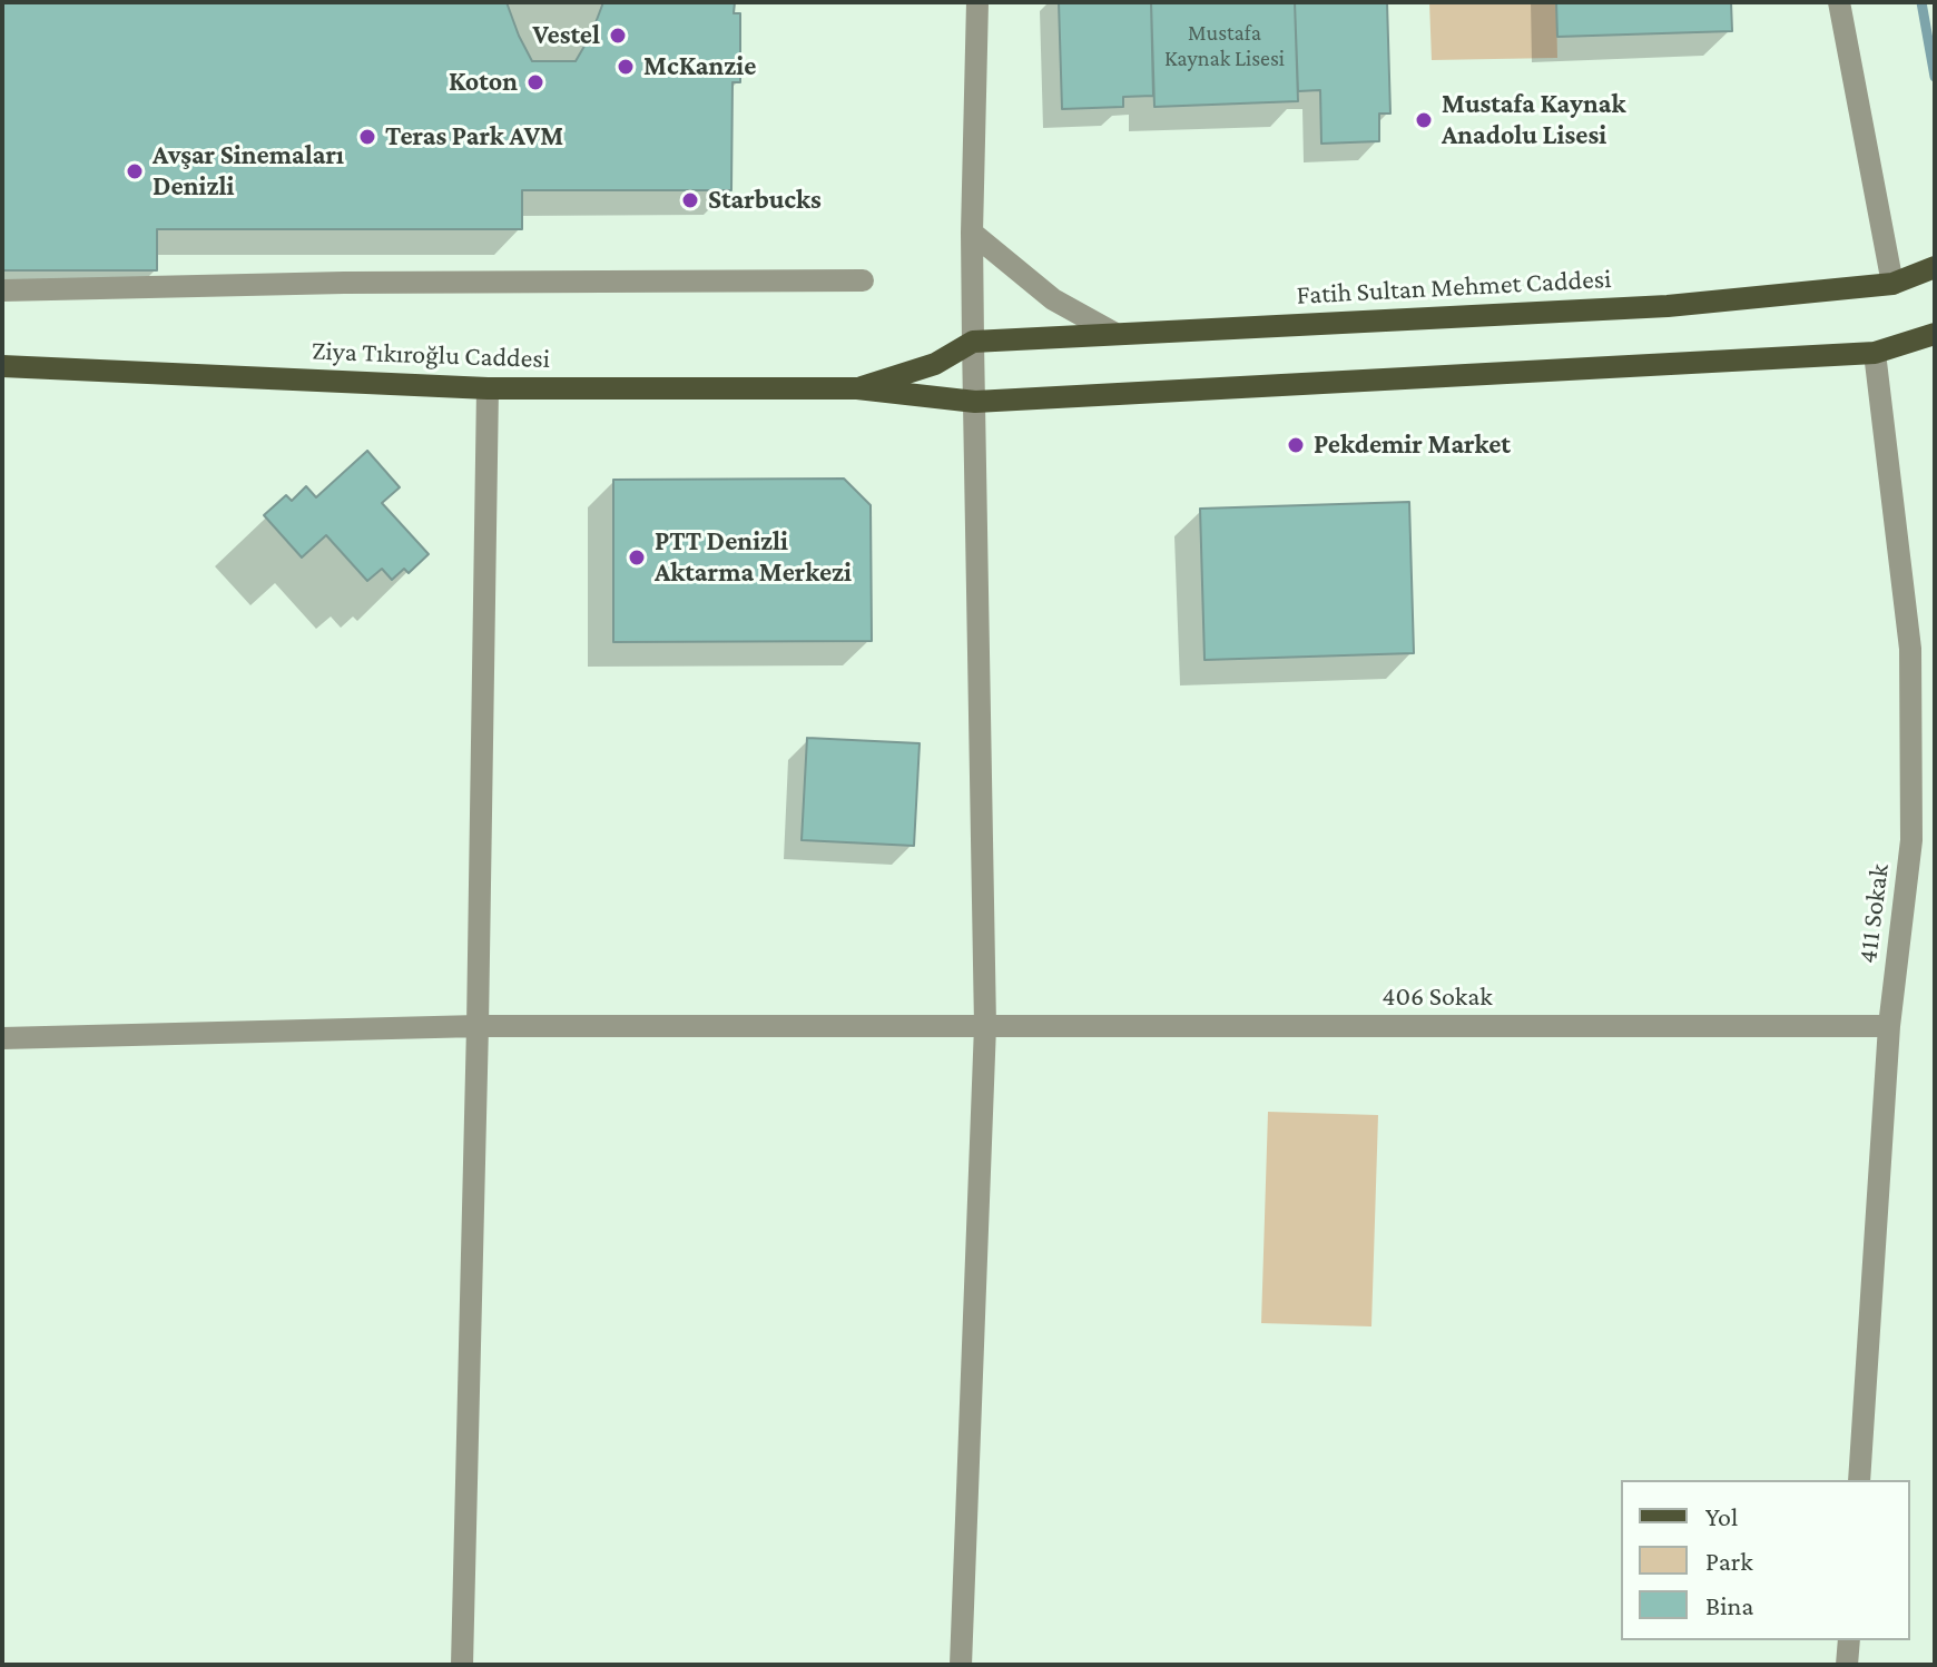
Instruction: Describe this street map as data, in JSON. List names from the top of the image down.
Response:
{
  "streets": {
    "main road": ["Fatih Sultan Mehmet Caddesi", "Ziya Tıkıroğlu Caddesi"],
    "street": ["411 Sokak", "406 Sokak"]
  },
  "crossings": [
    ["Fatih Sultan Mehmet Caddesi", "Ziya Tıkıroğlu Caddesi"],
    ["411 Sokak", "406 Sokak"]
  ],
  "places": [
    "Vestel",
    "McKanzie",
    "Koton",
    "Mustafa Kaynak Anadolu Lisesi",
    "Teras Park AVM",
    "Avşar Sinemaları Denizli",
    "Starbucks",
    "Pekdemir Market",
    "PTT Denizli Aktarma Merkezi"
  ],
  "house_numbers": ["Mustafa Kaynak Lisesi"],
  "legend": ["Yol", "Park", "Bina"]
}
